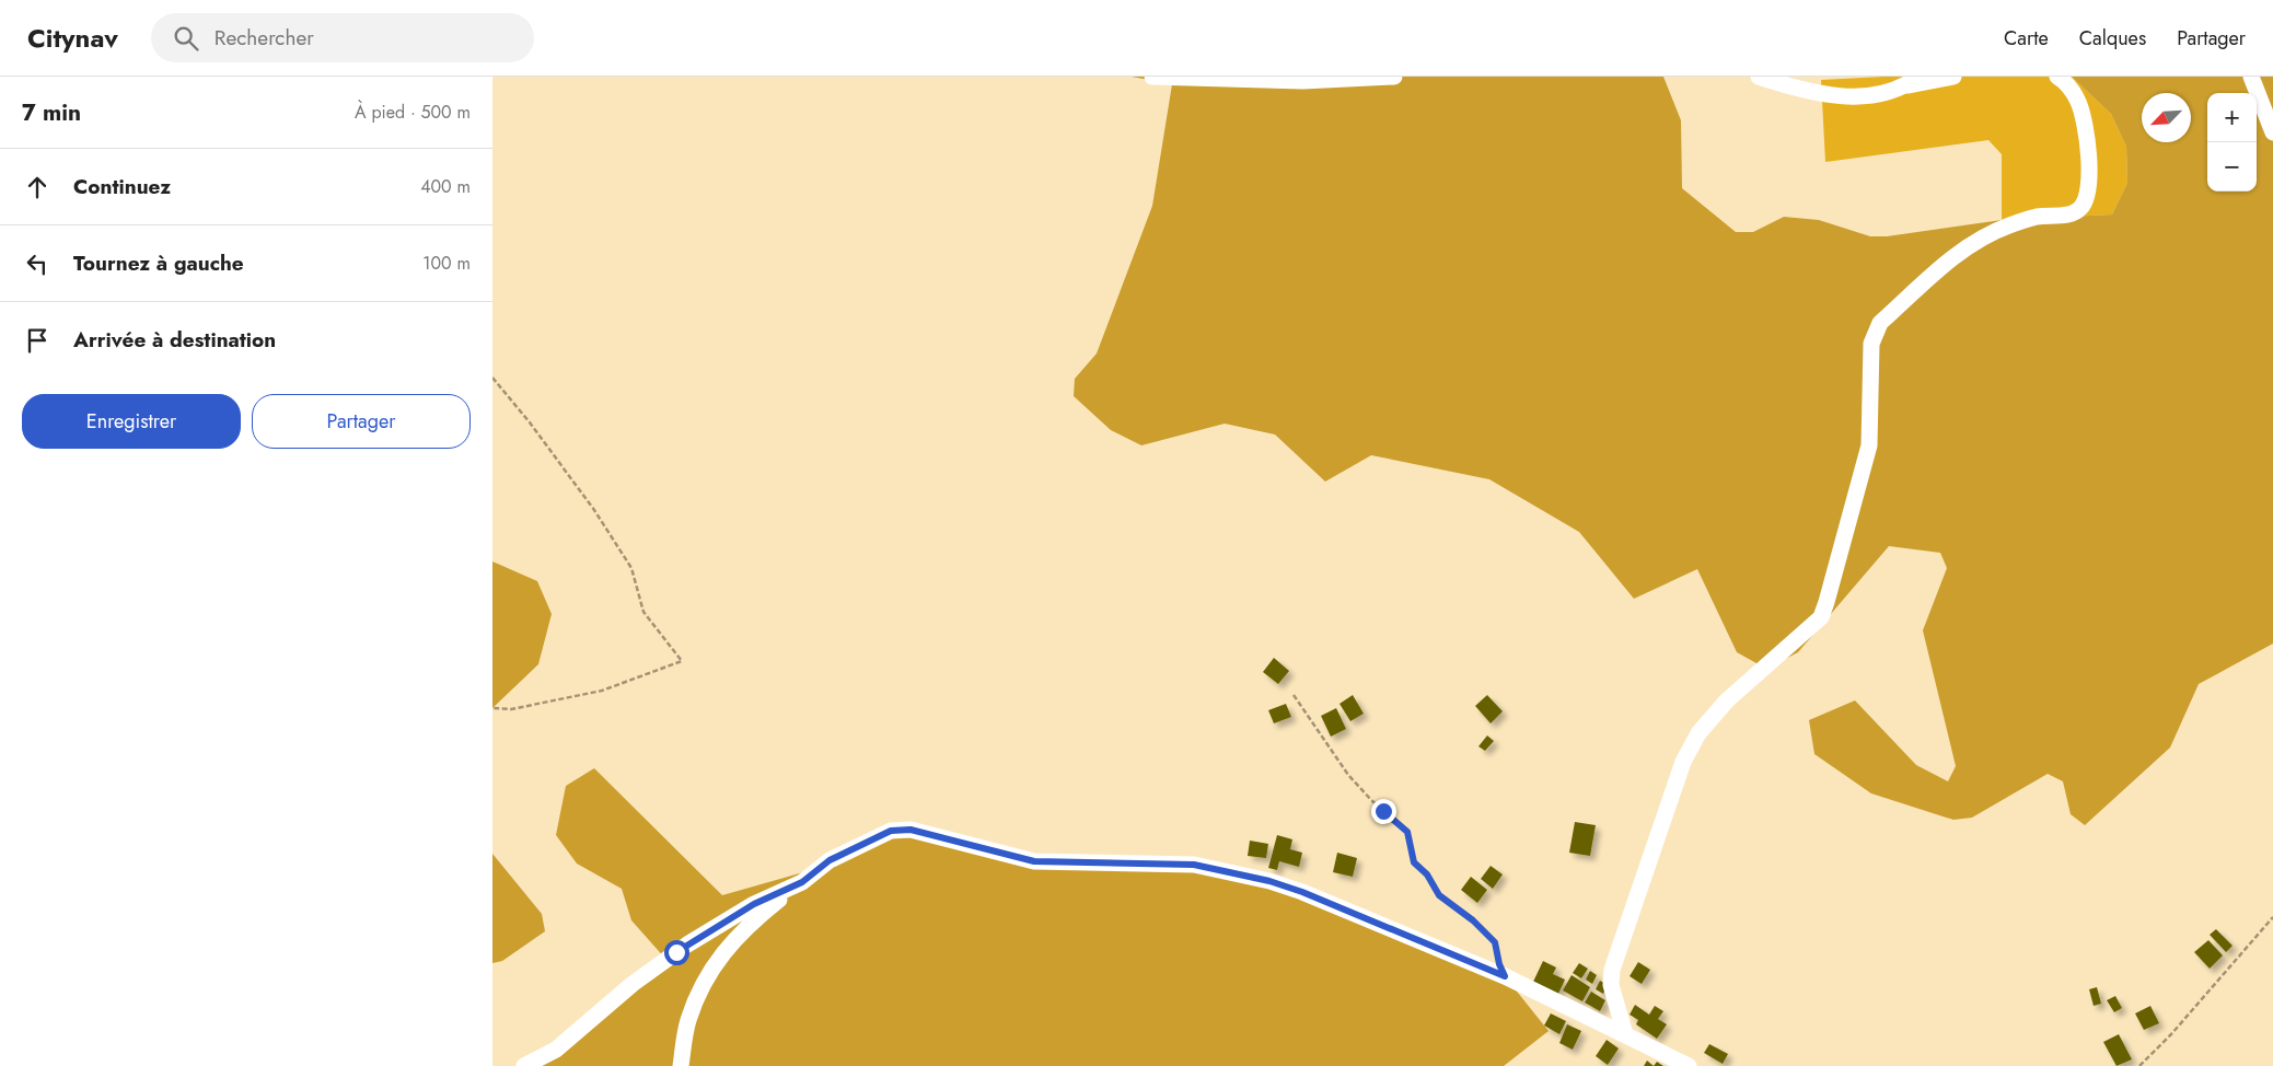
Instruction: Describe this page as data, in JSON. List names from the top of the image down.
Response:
{
  "north": "bottom left",
  "page": {
    "header": "Citynav",
    "search": "Rechercher",
    "nav": ["Carte", "Calques", "Partager"],
    "heading": ["7 min", "À pied · 500 m"],
    "map_buttons": ["+", "−"],
    "list": [
      ["Continuez", "400 m"],
      ["Tournez à gauche", "100 m"],
      "Arrivée à destination"
    ],
    "buttons": ["Enregistrer", "Partager"]
  }
}
